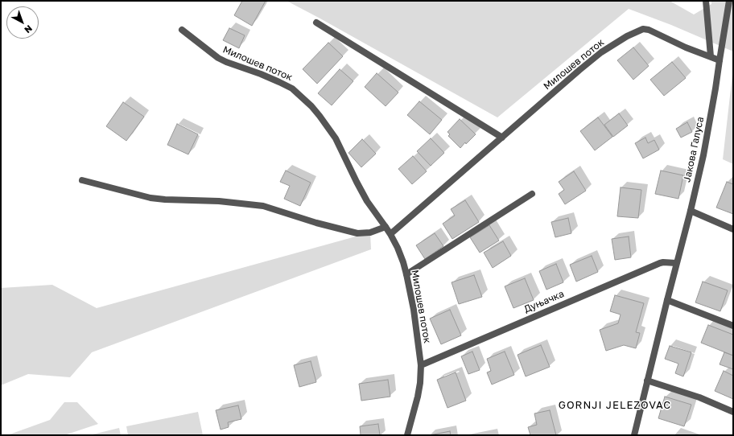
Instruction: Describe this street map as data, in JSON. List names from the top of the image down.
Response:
{
  "streets": {
    "street": ["Милошев поток", "Јакова Галуса", "Дуњачка"]
  },
  "crossings": [
    ["Милошев поток", "Јакова Галуса"],
    ["Милошев поток", "Дуњачка"],
    ["Јакова Галуса", "Дуњачка"]
  ],
  "districts": ["GORNJI JELEZOVAC"],
  "north": "bottom right"
}
